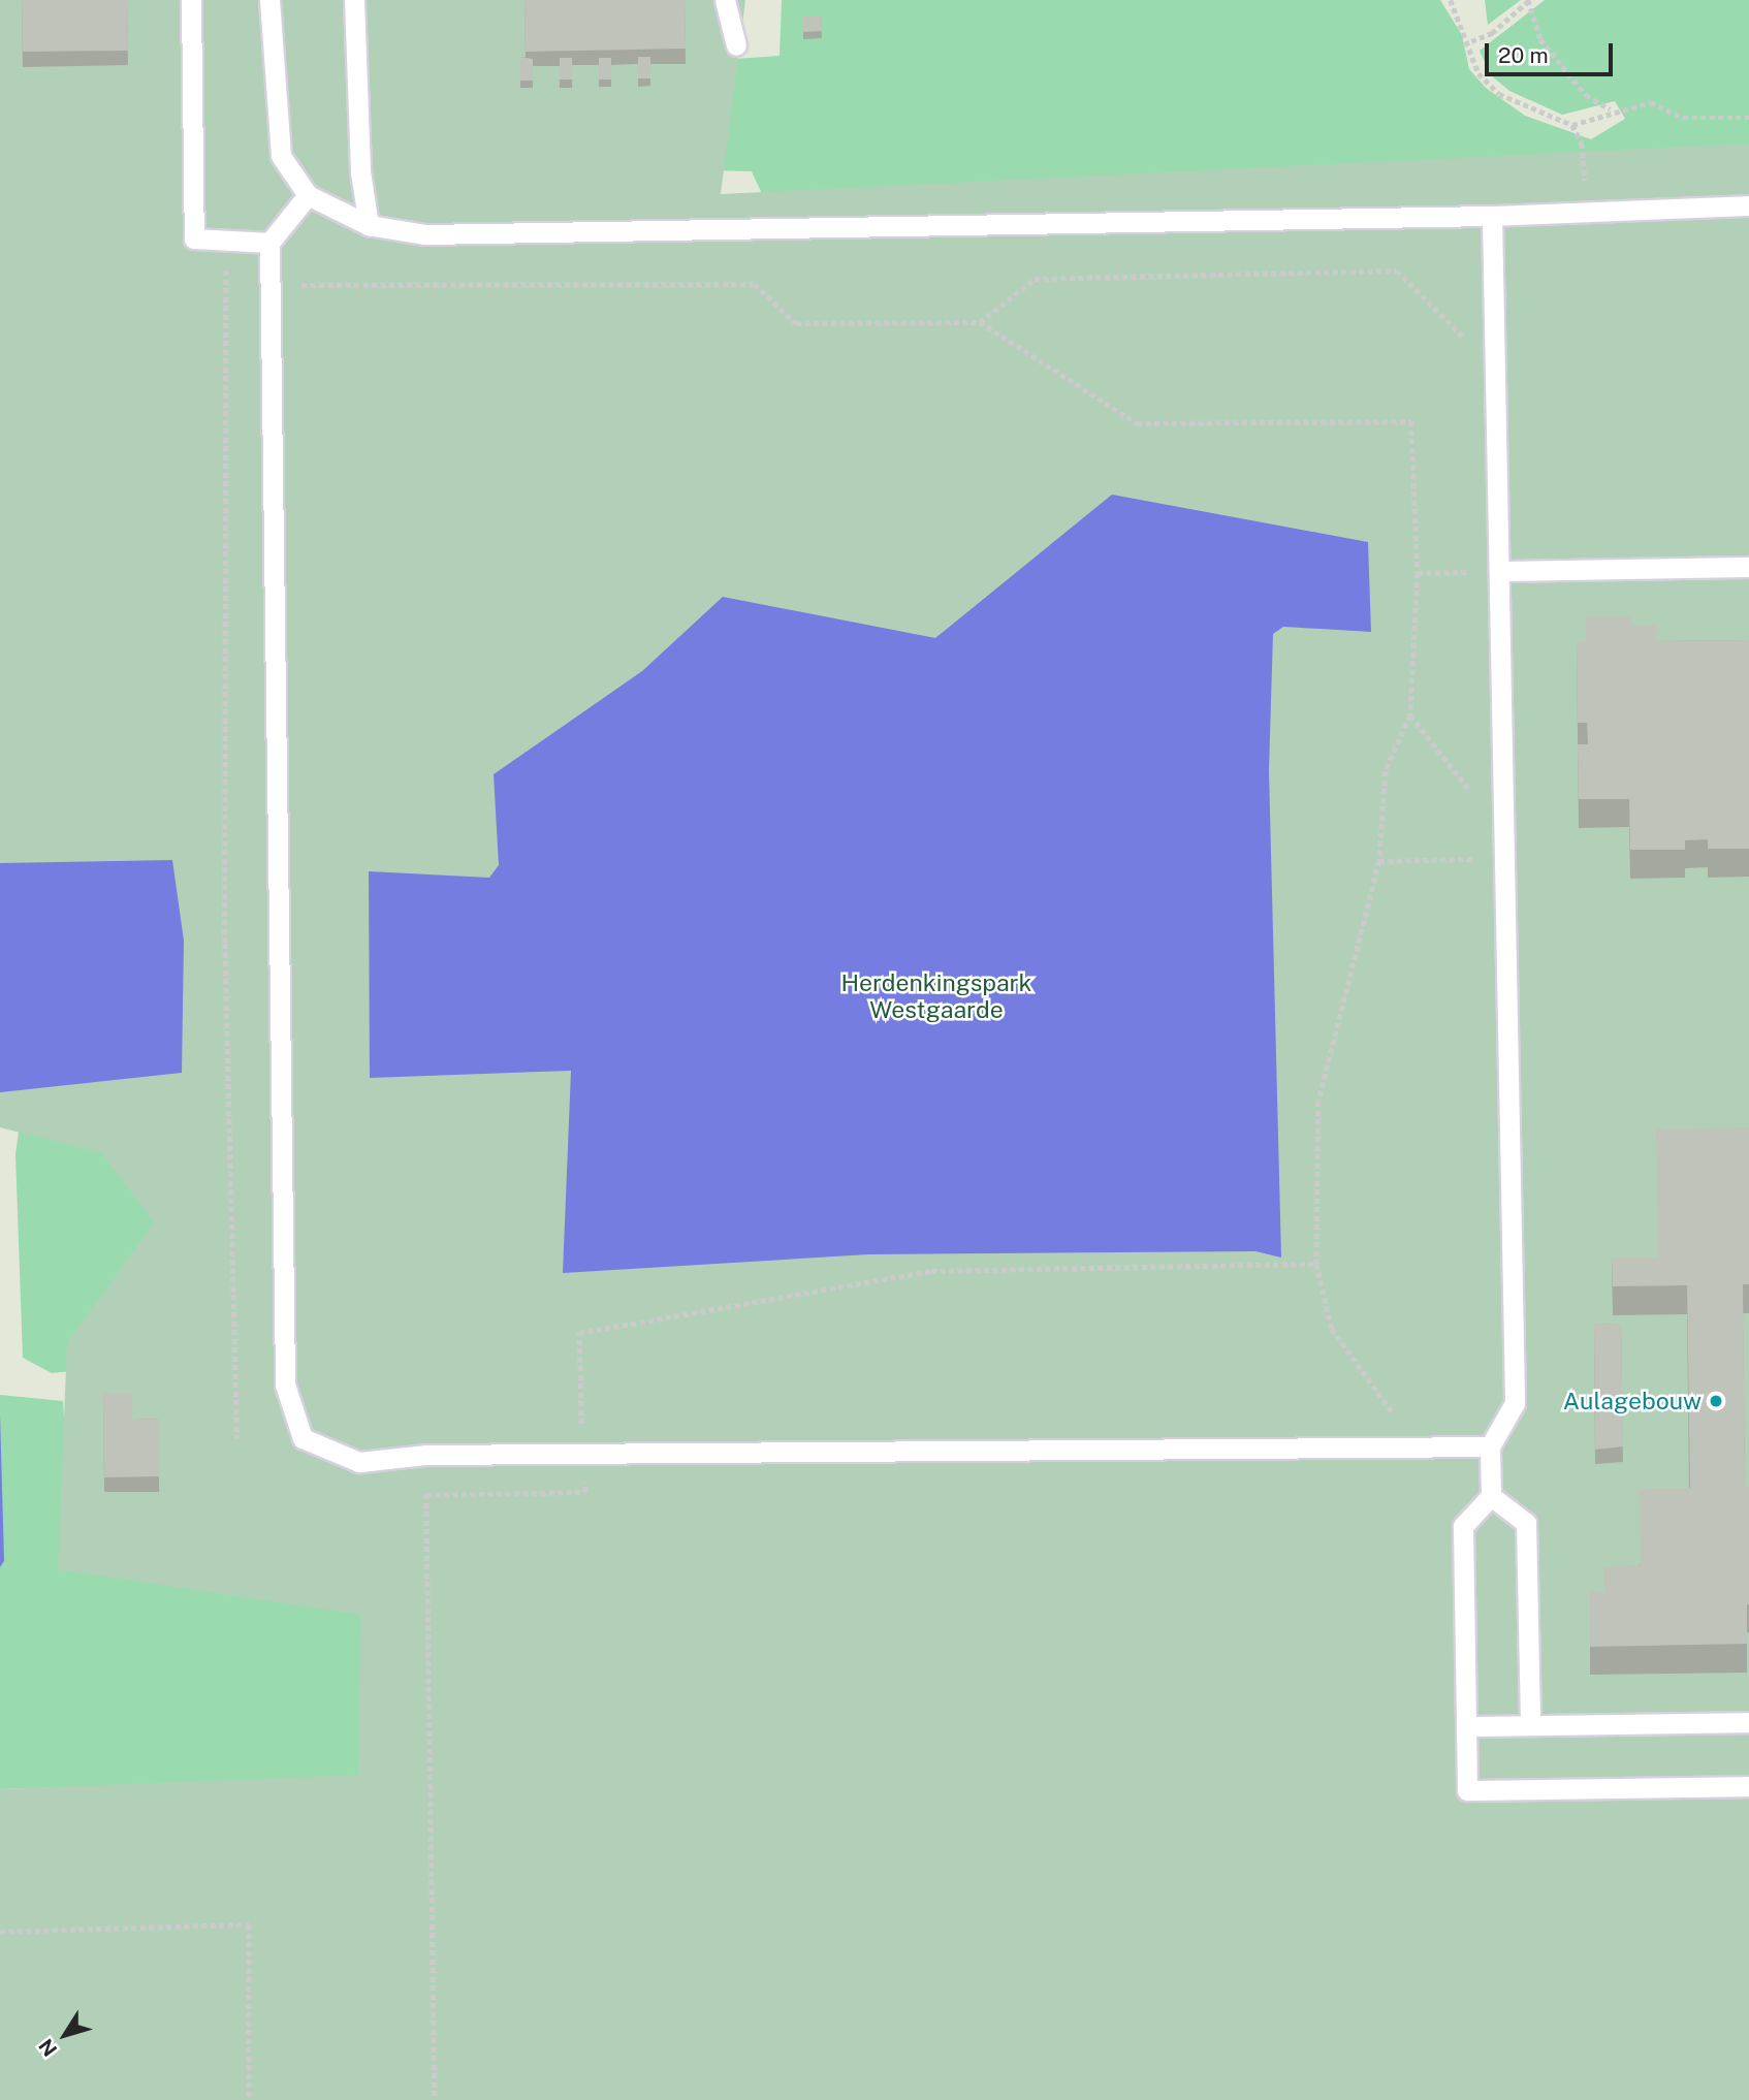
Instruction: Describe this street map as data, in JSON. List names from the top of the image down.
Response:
{
  "parks": ["Herdenkingspark Westgaarde"],
  "places": ["Aulagebouw"],
  "scale_bar": "20 m",
  "north": "bottom left"
}
